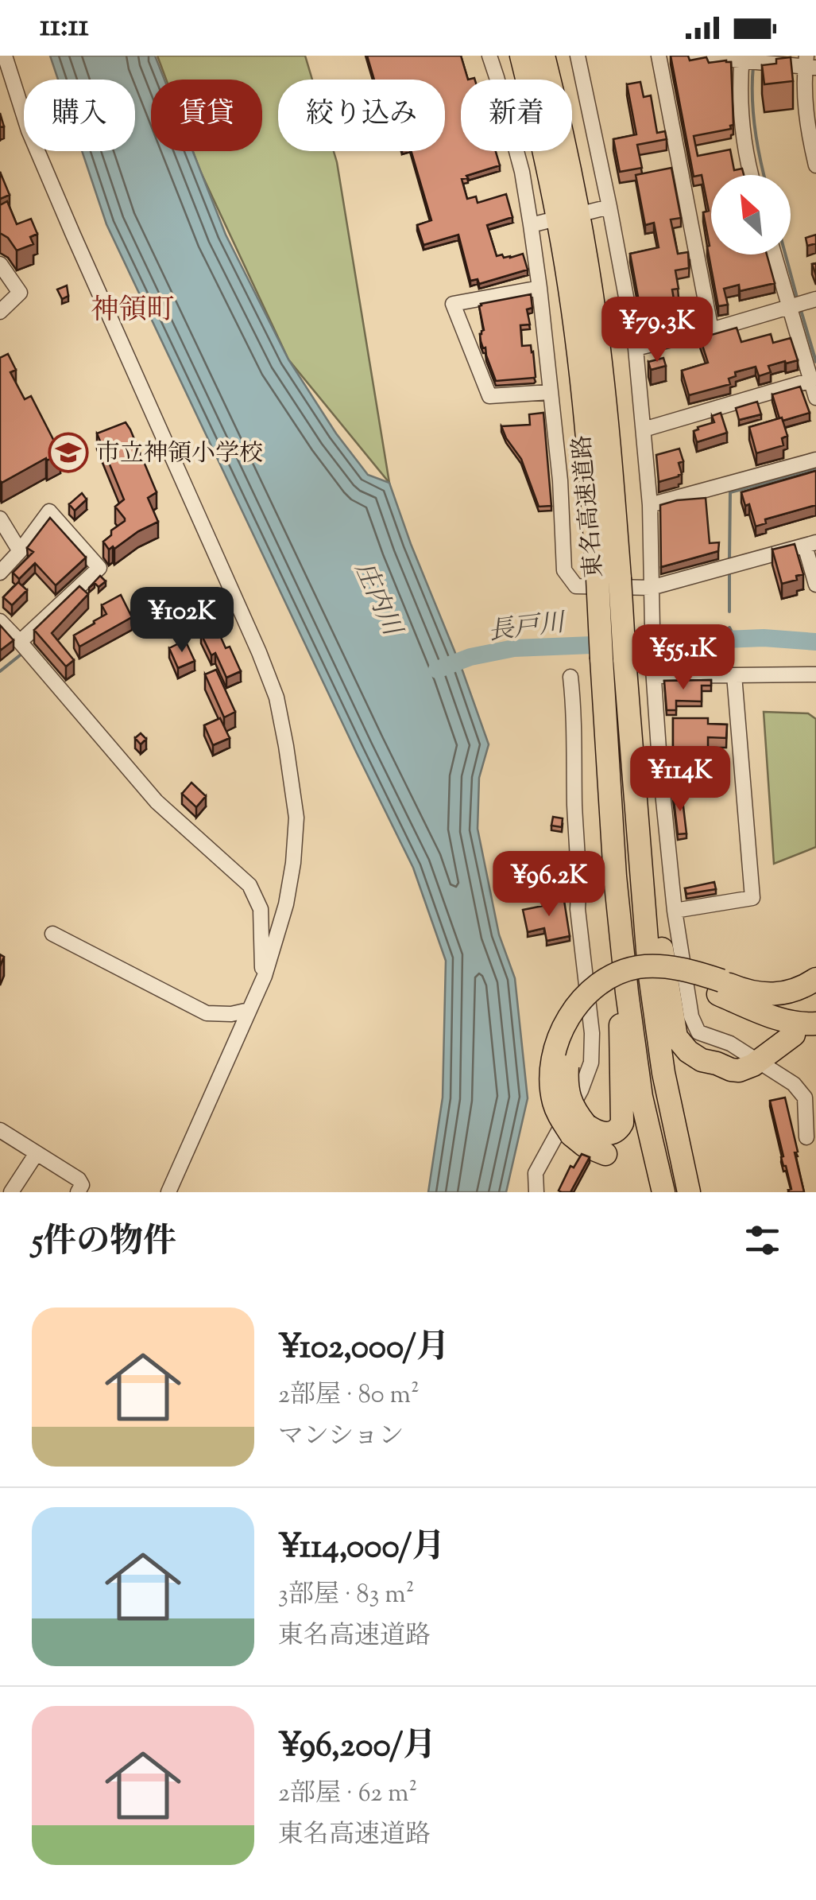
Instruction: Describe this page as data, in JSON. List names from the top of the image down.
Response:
{
  "streets": {
    "highway": ["東名高速道路"]
  },
  "districts": ["神領町"],
  "water": ["庄内川", "長戸川"],
  "places": {
    "school or university": ["市立神領小学校"]
  },
  "north": "top left",
  "page": {
    "status": "11:11",
    "chip": [
      "購入",
      "賃貸",
      "絞り込み",
      "新着"
    ],
    "price": [
      "¥79.3K",
      "¥102K",
      "¥55.1K",
      "¥114K",
      "¥96.2K"
    ],
    "heading": "5件の物件",
    "list": [
      {
        "name": "¥102,000/月",
        "note": "2部屋 · 80 m² · マンション"
      },
      {
        "name": "¥114,000/月",
        "note": "3部屋 · 83 m² · 東名高速道路"
      },
      {
        "name": "¥96,200/月",
        "note": "2部屋 · 62 m² · 東名高速道路"
      }
    ]
  }
}
